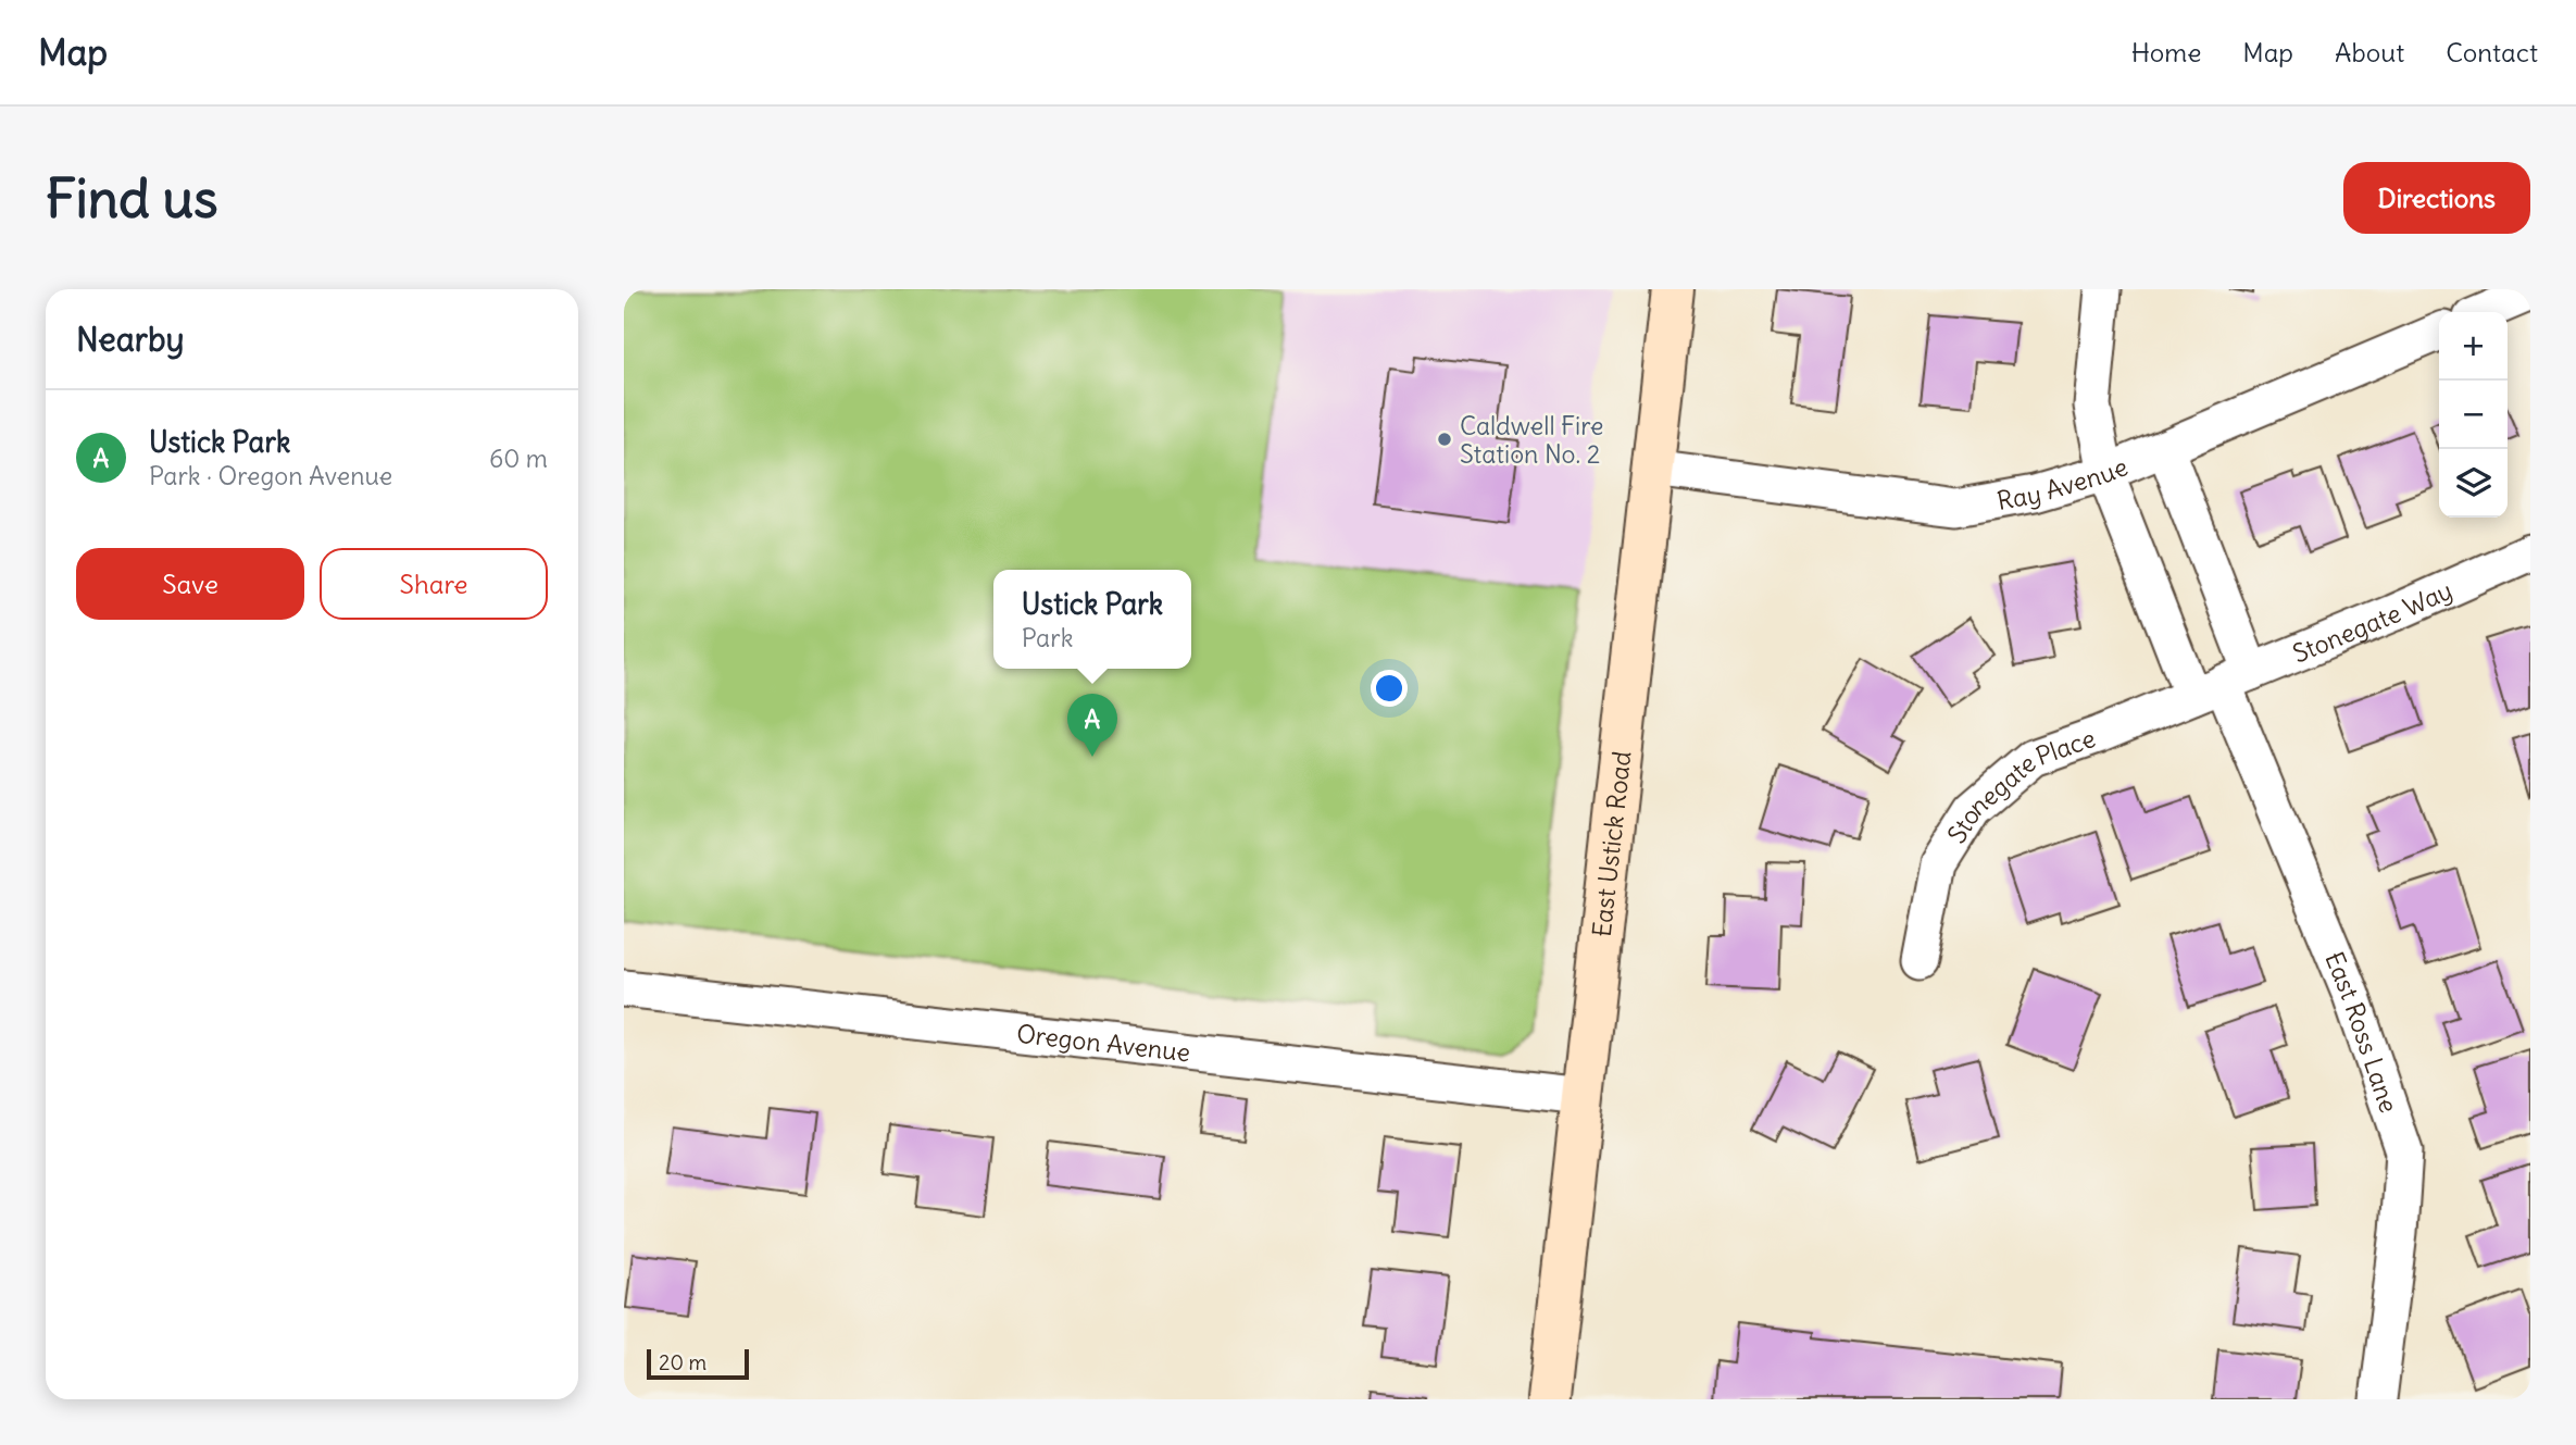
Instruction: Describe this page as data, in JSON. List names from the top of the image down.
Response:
{
  "streets": {
    "main road": ["East Ustick Road"],
    "street": [
      "Ray Avenue",
      "Stonegate Way",
      "Stonegate Place",
      "East Ross Lane",
      "Oregon Avenue"
    ]
  },
  "crossings": [
    ["Ray Avenue", "East Ustick Road"],
    ["Ray Avenue", "East Ross Lane"],
    ["Stonegate Way", "Stonegate Place"],
    ["Stonegate Way", "East Ross Lane"],
    ["Stonegate Place", "East Ross Lane"],
    ["East Ustick Road", "Oregon Avenue"]
  ],
  "places": ["Caldwell Fire Station No. 2"],
  "scale_bar": "20 m",
  "page": {
    "header": "Map",
    "nav": [
      "Home",
      "Map",
      "About",
      "Contact"
    ],
    "buttons": [
      "Directions",
      ["Save", "Share"]
    ],
    "title": "Find us",
    "heading": "Nearby",
    "map_buttons": ["+", "−"],
    "list": [
      {
        "mark": "A",
        "name": "Ustick Park",
        "note": "Park · Oregon Avenue",
        "value": "60 m"
      }
    ],
    "popup": ["Ustick Park", "Park"],
    "pins": "A",
    "scale": "20 m"
  }
}
